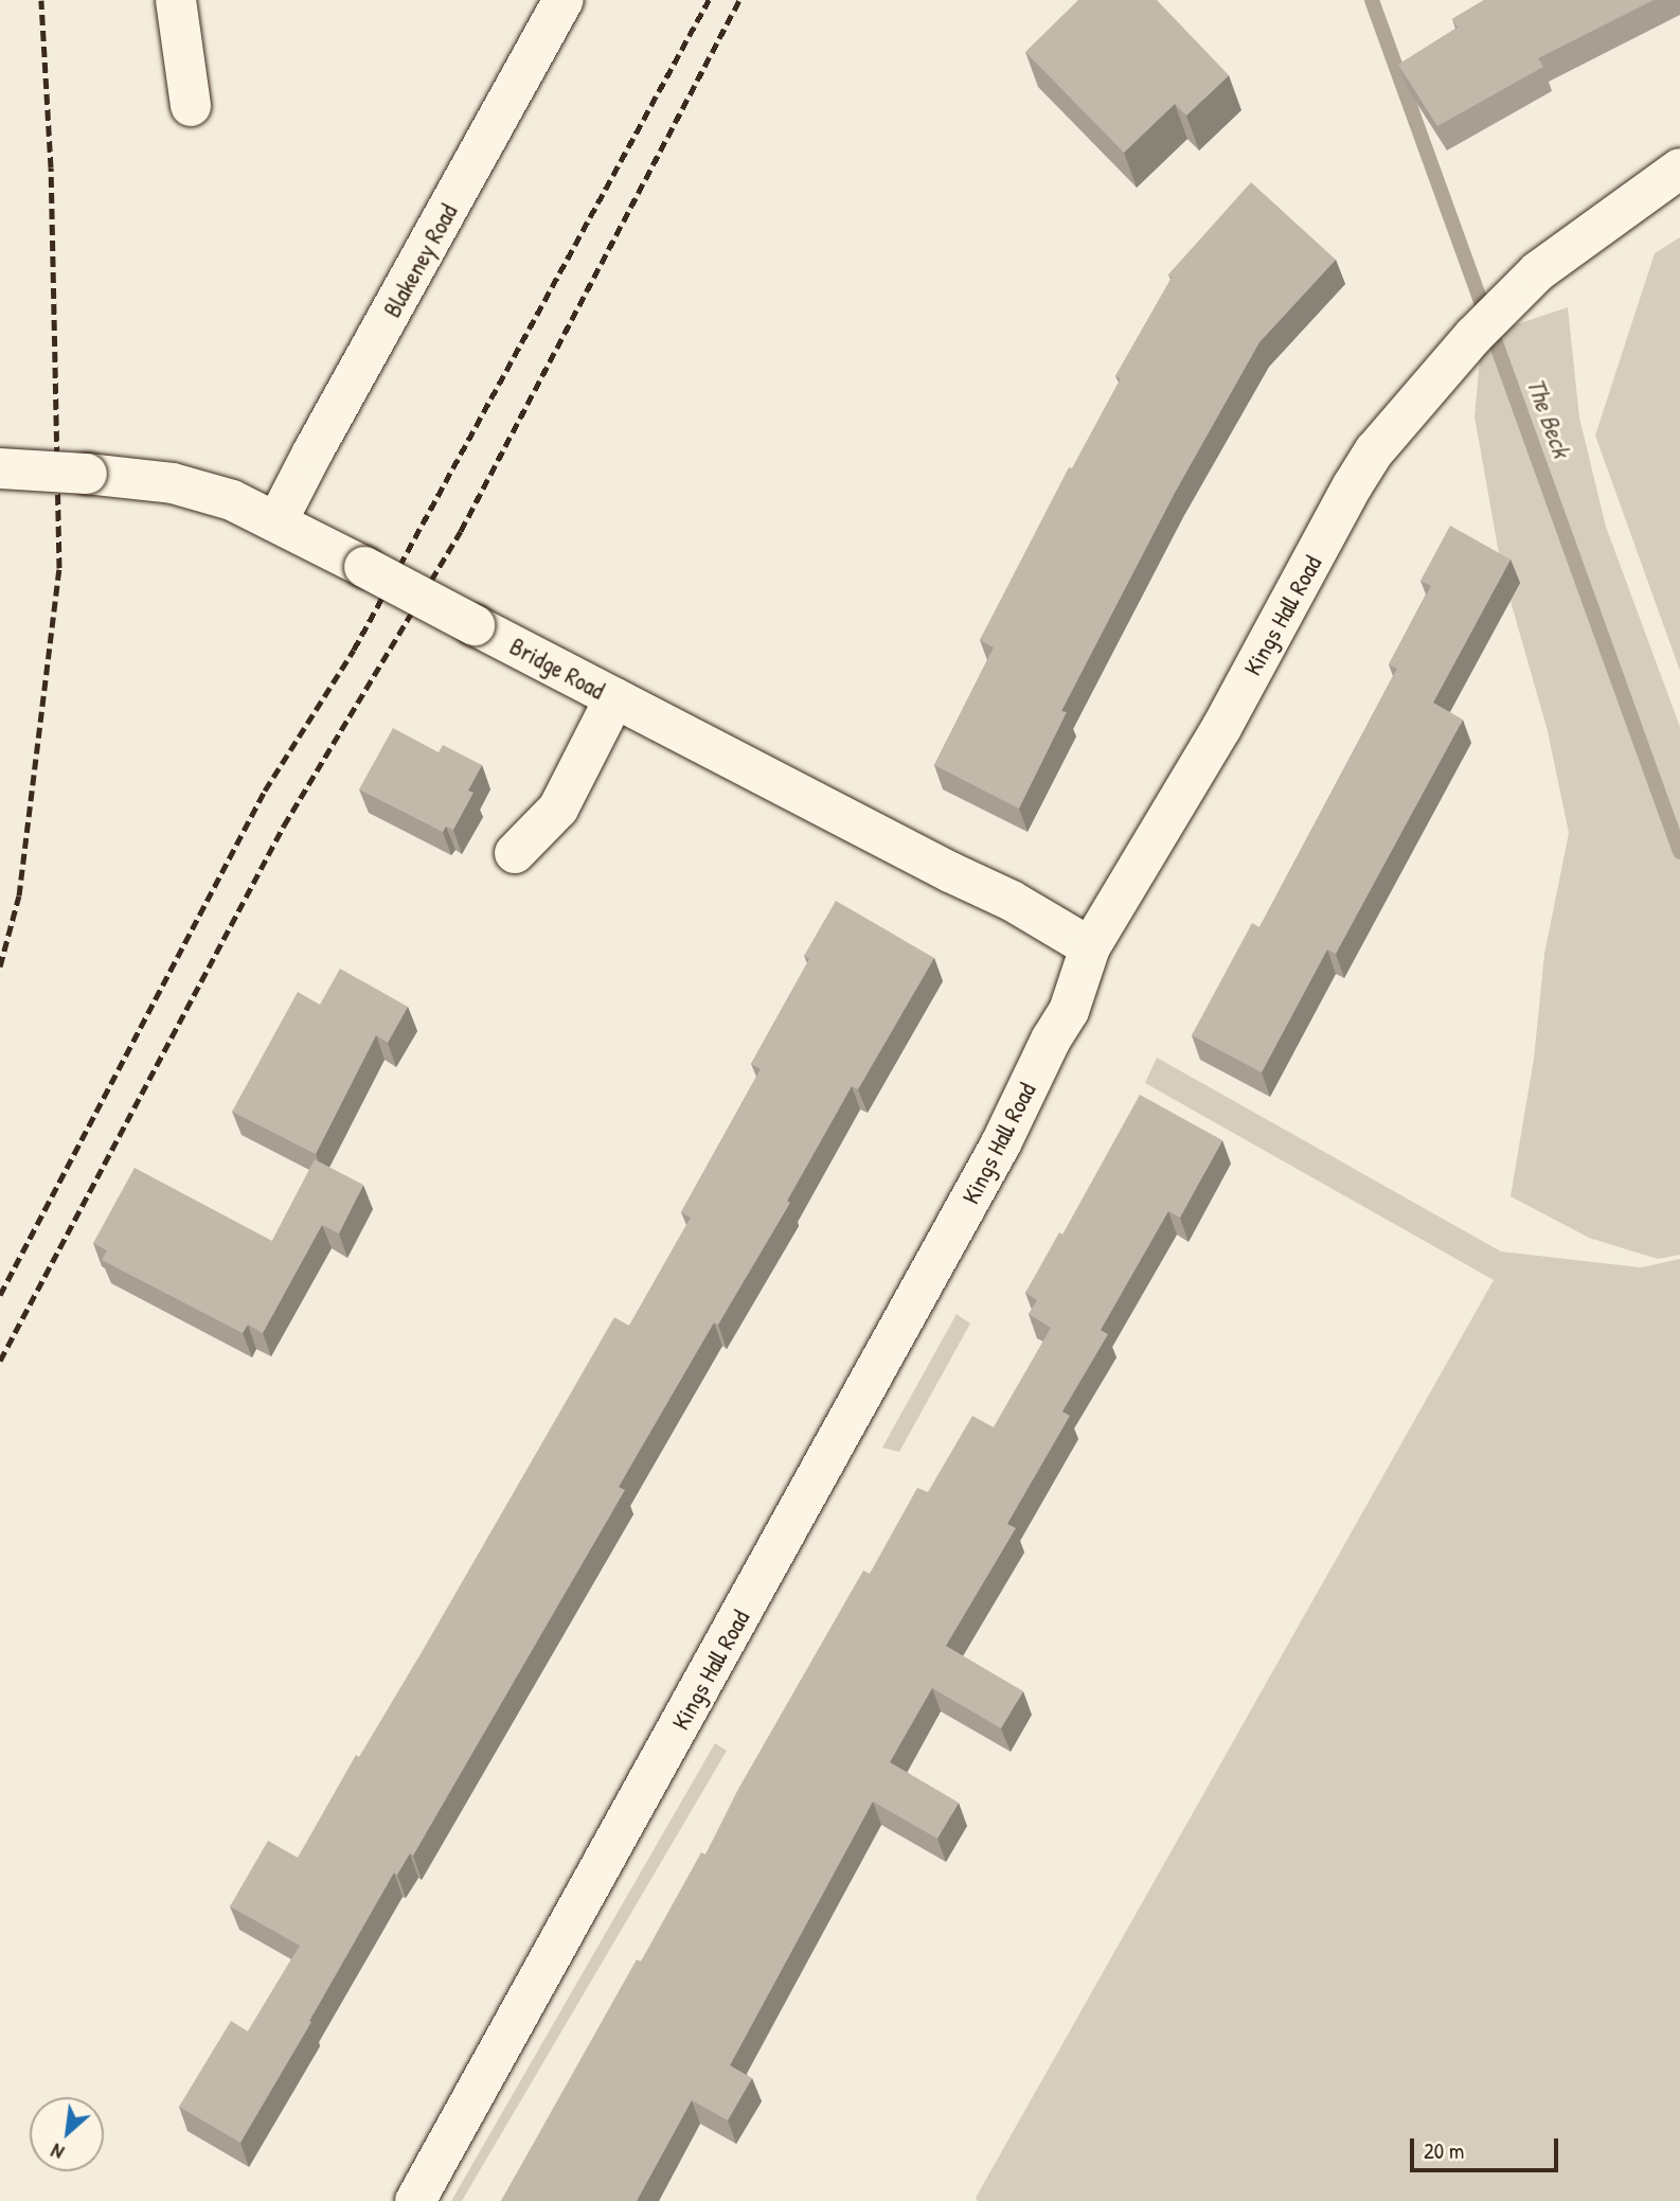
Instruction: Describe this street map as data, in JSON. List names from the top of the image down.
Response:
{
  "streets": {
    "street": ["Blakeney Road", "Kings Hall Road", "Bridge Road"]
  },
  "crossings": [
    ["Blakeney Road", "Bridge Road"],
    ["Kings Hall Road", "Bridge Road"]
  ],
  "water": ["The Beck"],
  "scale_bar": "20 m",
  "north": "bottom left"
}
